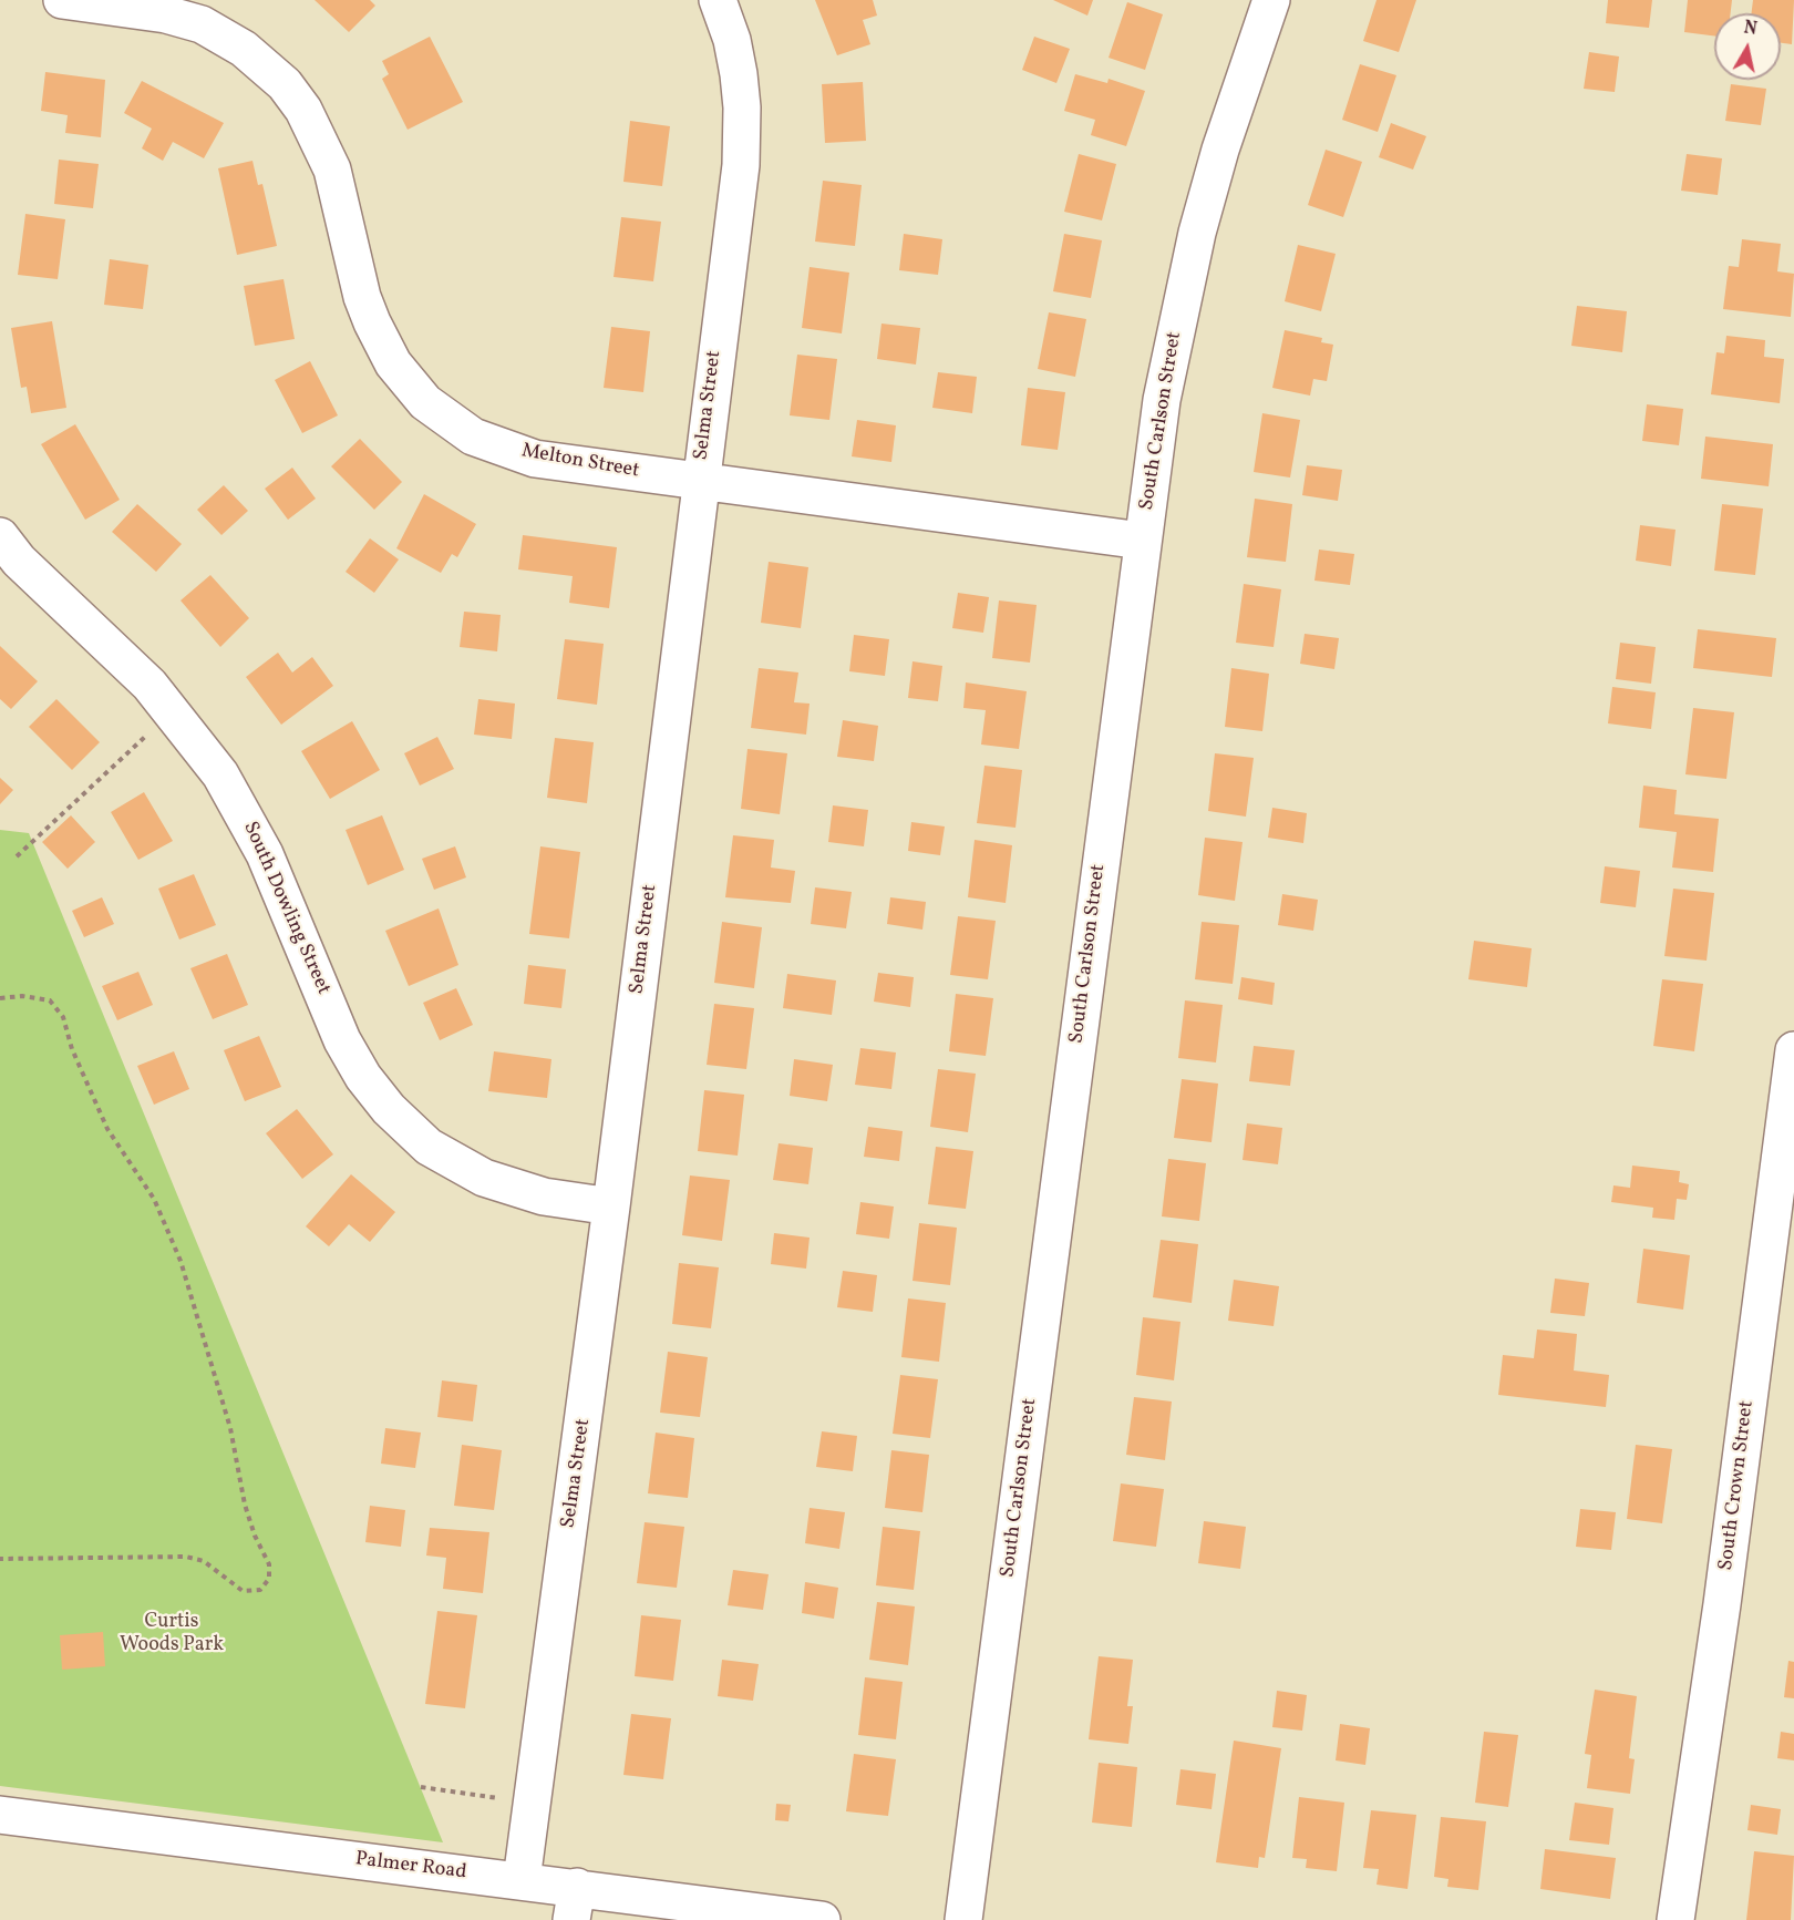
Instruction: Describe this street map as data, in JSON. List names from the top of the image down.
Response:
{
  "streets": {
    "street": [
      "Selma Street",
      "South Carlson Street",
      "Melton Street",
      "South Dowling Street",
      "South Crown Street",
      "Palmer Road"
    ]
  },
  "crossings": [
    ["Selma Street", "Melton Street"],
    ["Selma Street", "South Dowling Street"],
    ["Selma Street", "Palmer Road"],
    ["South Carlson Street", "Melton Street"]
  ],
  "parks": ["Curtis Woods Park"],
  "north": "top"
}
